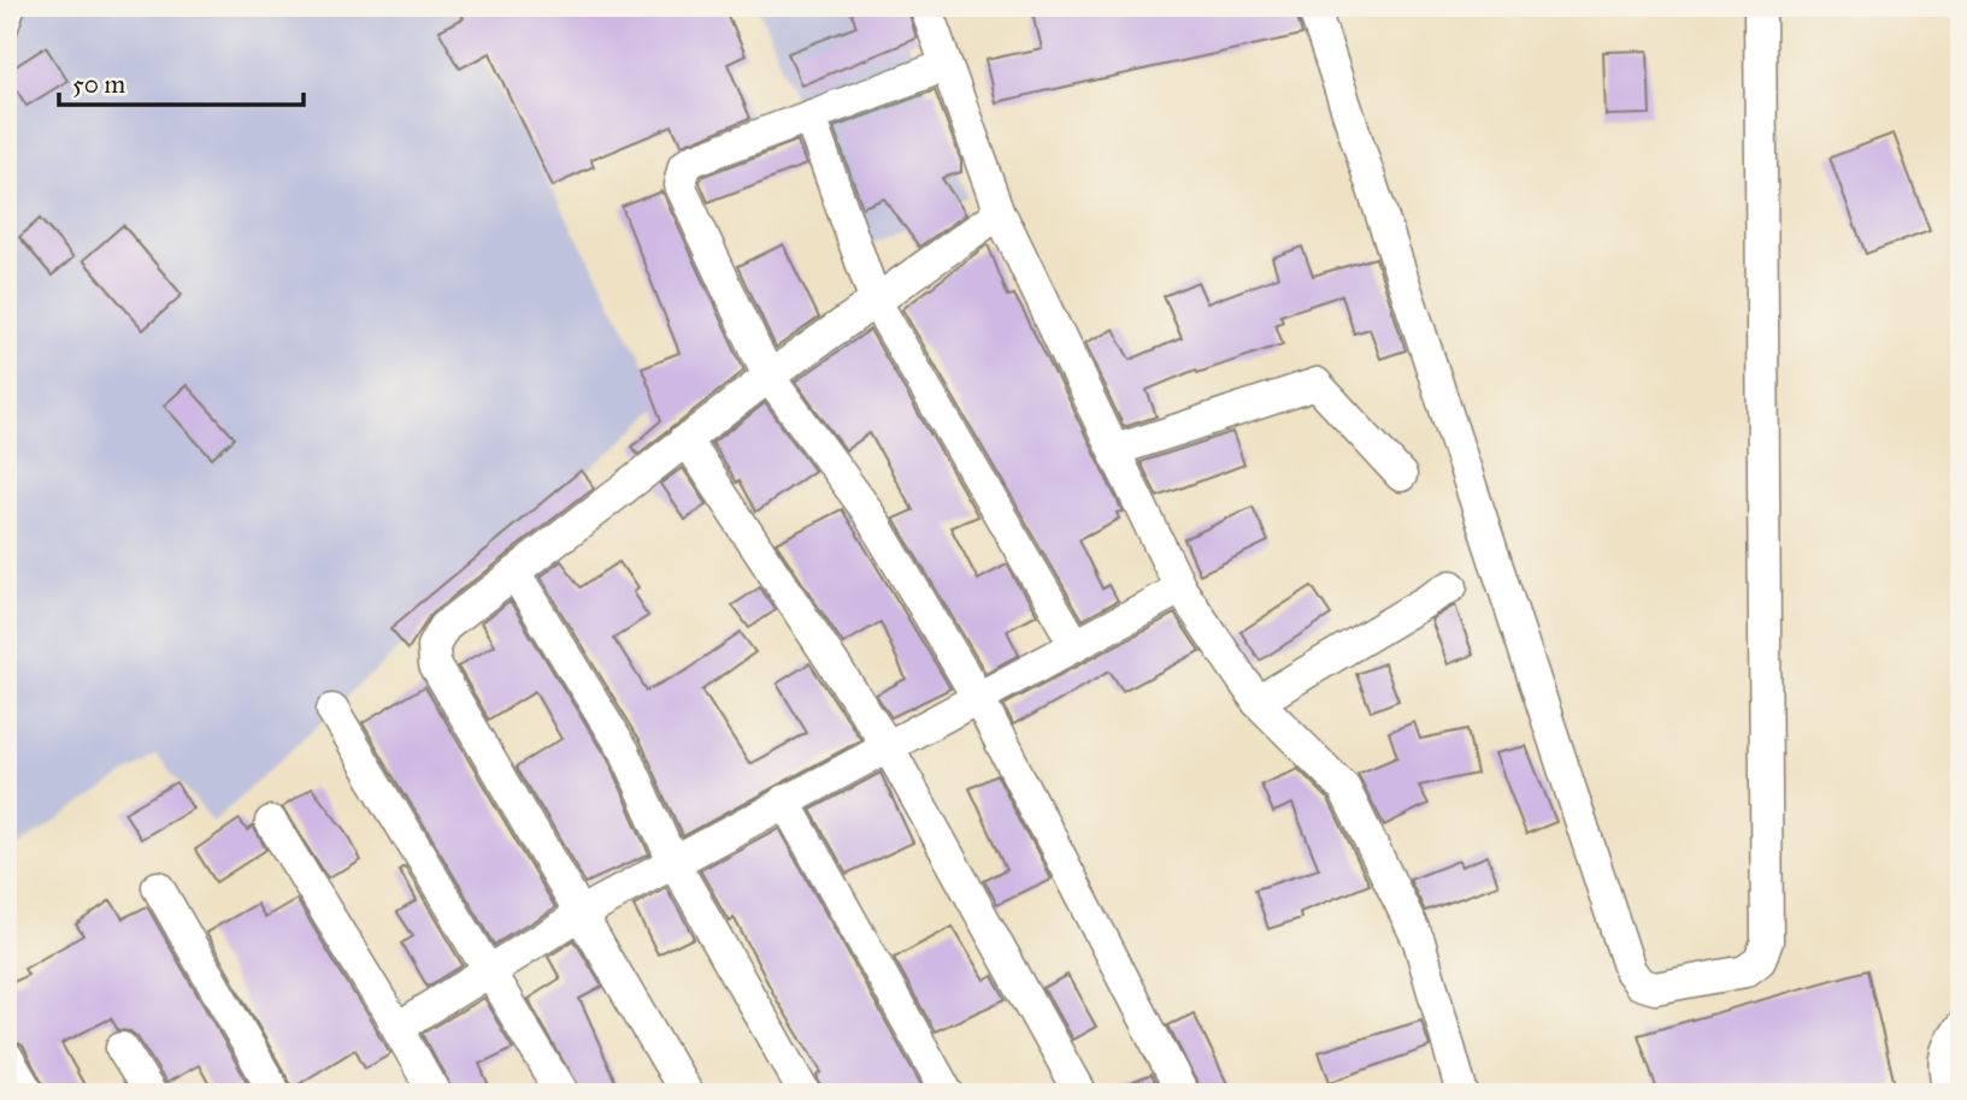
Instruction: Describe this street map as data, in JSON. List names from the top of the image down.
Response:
{
  "scale_bar": "50 m"
}
